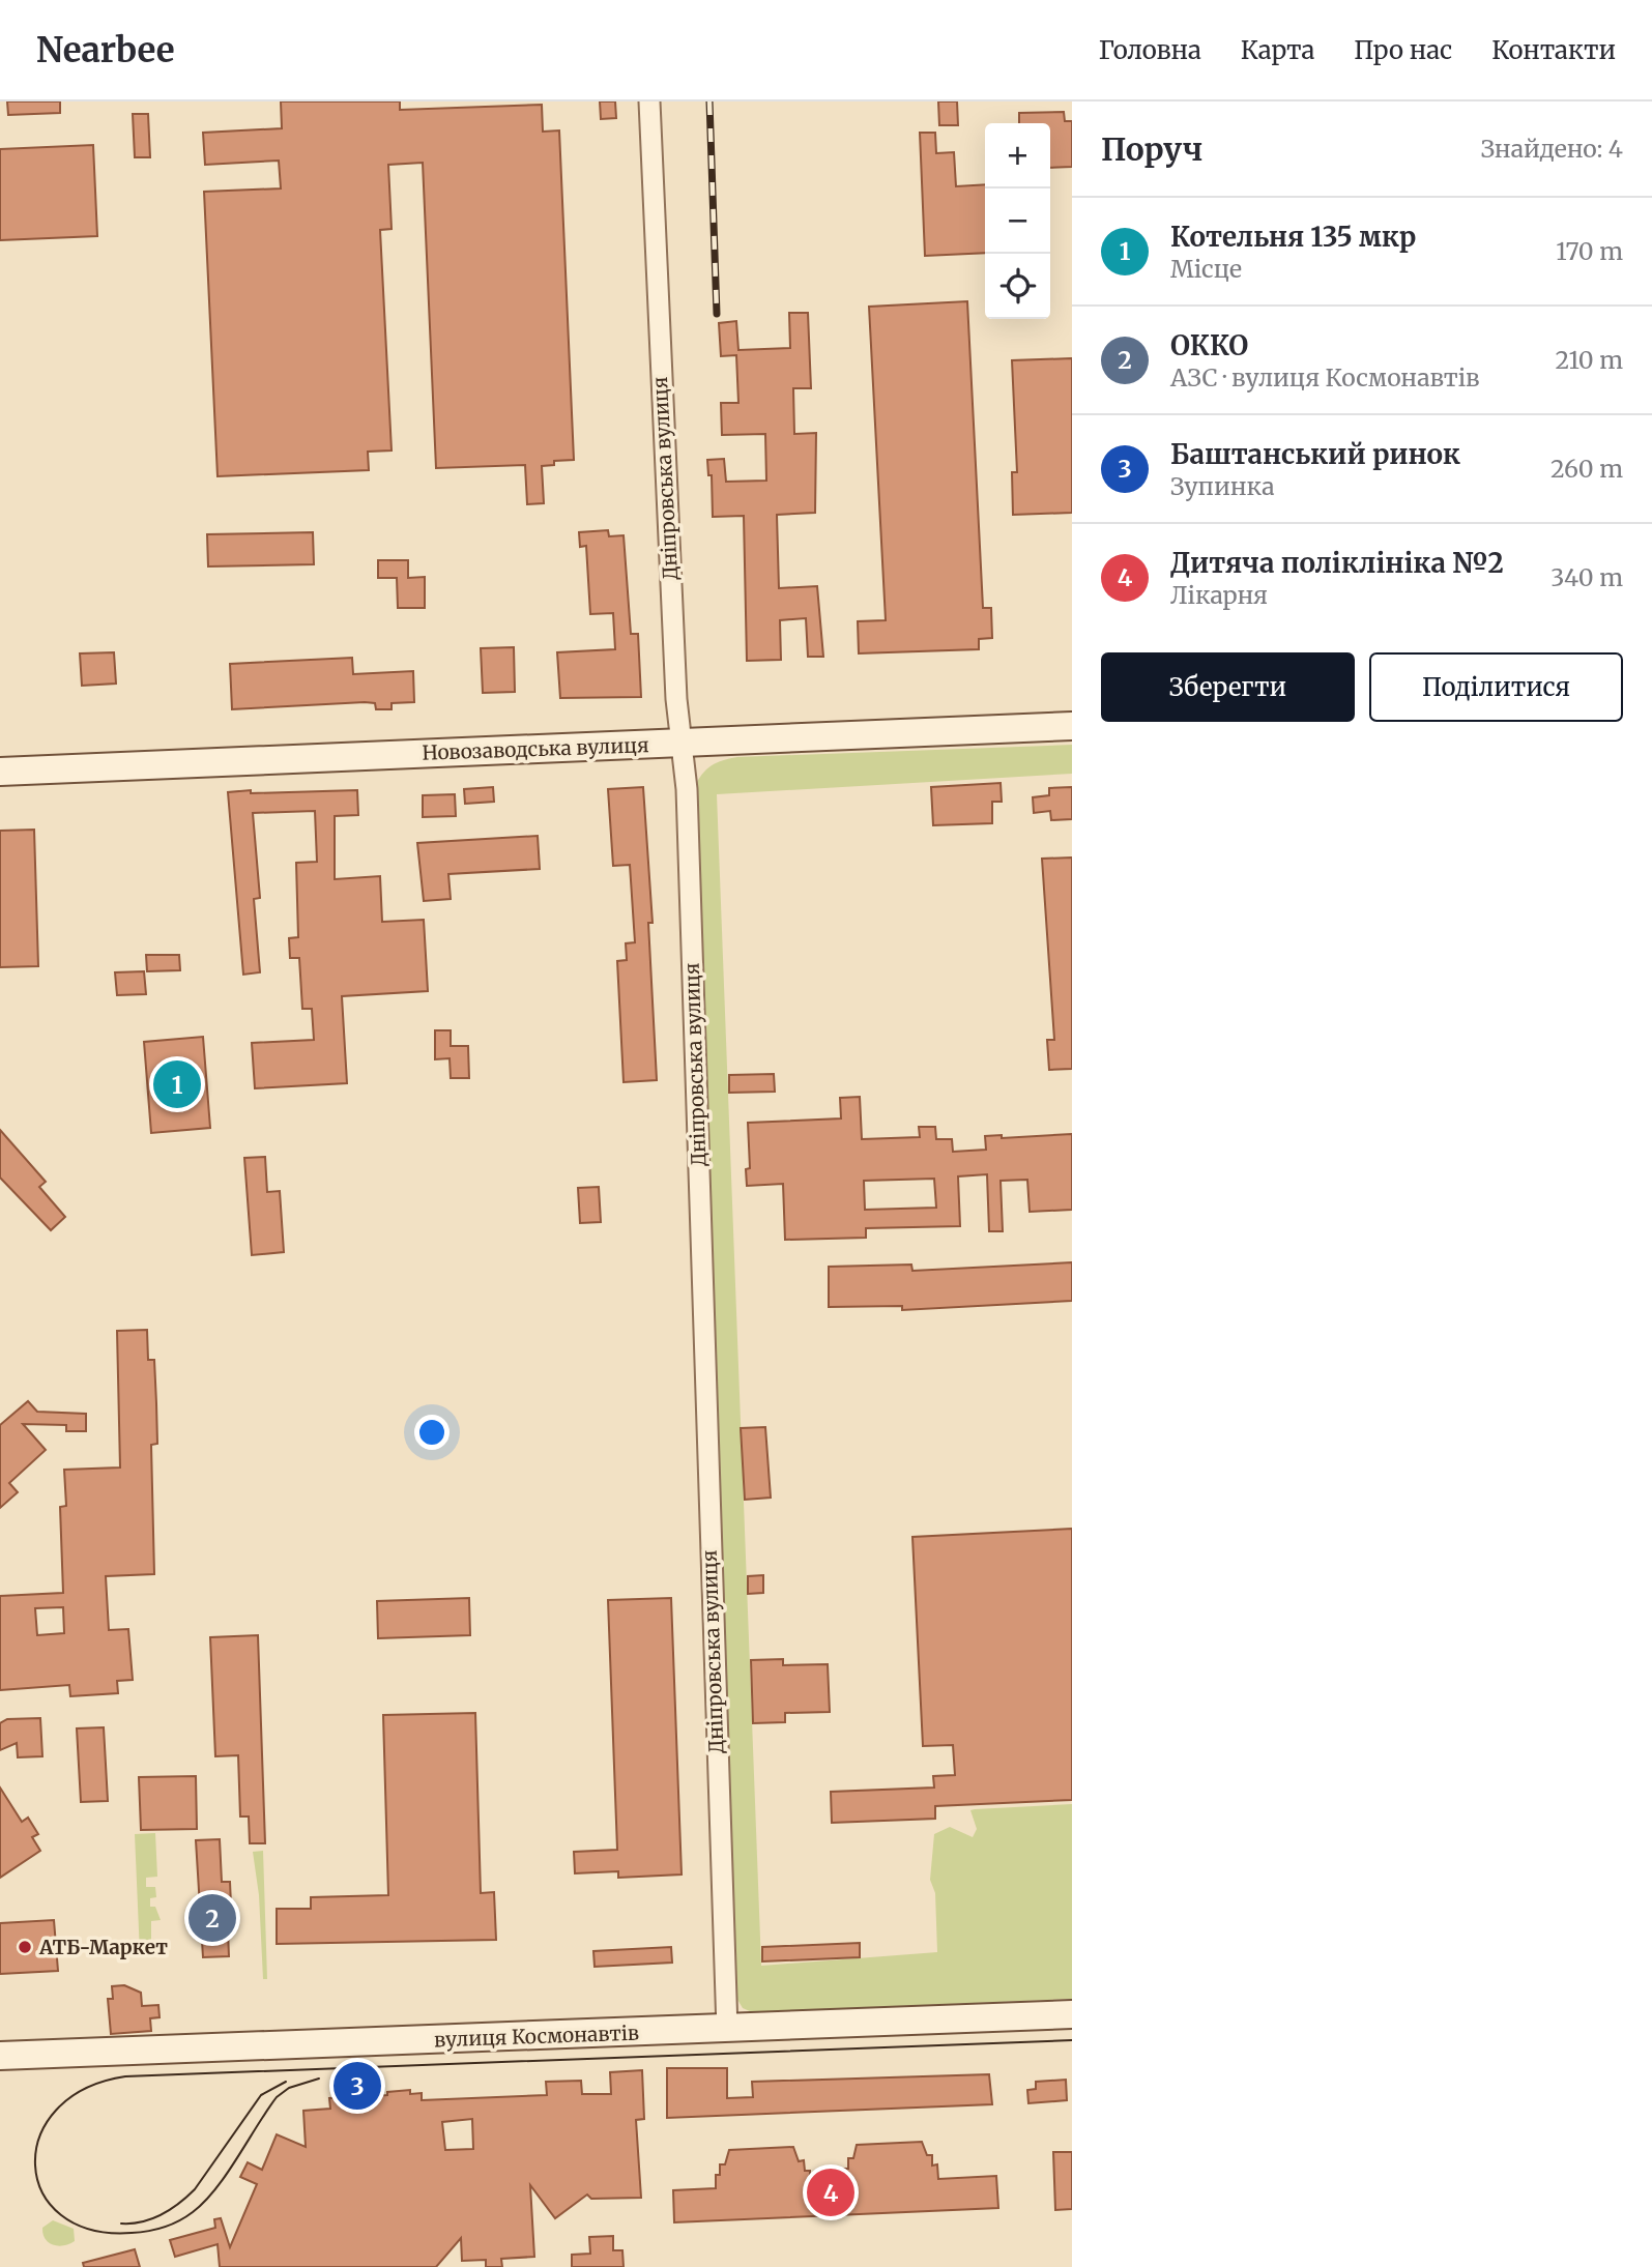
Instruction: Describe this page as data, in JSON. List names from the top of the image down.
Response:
{
  "streets": {
    "main road": ["Новозаводська вулиця", "вулиця Космонавтів"],
    "street": ["Дніпровська вулиця"]
  },
  "crossings": [
    ["Дніпровська вулиця", "Новозаводська вулиця"],
    ["Дніпровська вулиця", "вулиця Космонавтів"]
  ],
  "places": ["АТБ-Маркет"],
  "page": {
    "header": "Nearbee",
    "nav": [
      "Головна",
      "Карта",
      "Про нас",
      "Контакти"
    ],
    "heading": ["Поруч", "Знайдено: 4"],
    "map_buttons": ["+", "−"],
    "list": [
      {
        "mark": "1",
        "name": "Котельня 135 мкр",
        "note": "Місце",
        "value": "170 m"
      },
      {
        "mark": "2",
        "name": "ОККО",
        "note": "АЗС · вулиця Космонавтів",
        "value": "210 m"
      },
      {
        "mark": "3",
        "name": "Баштанський ринок",
        "note": "Зупинка",
        "value": "260 m"
      },
      {
        "mark": "4",
        "name": "Дитяча поліклініка №2",
        "note": "Лікарня",
        "value": "340 m"
      }
    ],
    "buttons": ["Зберегти", "Поділитися"],
    "pins": [
      "1",
      "2",
      "3",
      "4"
    ]
  }
}
